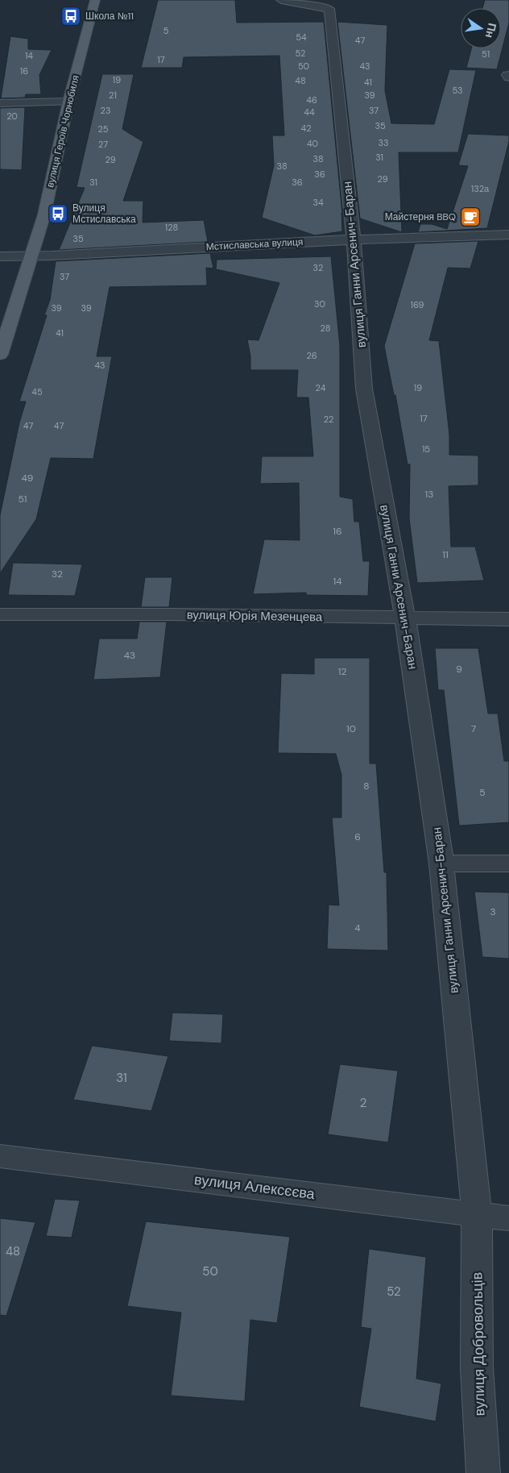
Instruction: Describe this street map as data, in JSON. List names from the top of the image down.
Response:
{
  "streets": {
    "main road": ["вулиця Героїв Чорнобиля"],
    "street": [
      "Мстиславська вулиця",
      "вулиця Ганни Арсенич-Баран",
      "вулиця Юрія Мезенцева",
      "вулиця Алексєєва",
      "вулиця Добровольців"
    ]
  },
  "crossings": [
    ["вулиця Героїв Чорнобиля", "Мстиславська вулиця"],
    ["Мстиславська вулиця", "вулиця Ганни Арсенич-Баран"],
    ["вулиця Ганни Арсенич-Баран", "вулиця Юрія Мезенцева"],
    ["вулиця Ганни Арсенич-Баран", "вулиця Алексєєва"],
    ["вулиця Ганни Арсенич-Баран", "вулиця Добровольців"],
    ["вулиця Алексєєва", "вулиця Добровольців"]
  ],
  "places": {
    "bus stop": ["Школа №11", "Вулиця Мстиславська"],
    "cafe": ["Майстерня BBQ"]
  },
  "house_numbers": [
    "5",
    "54",
    "47",
    "52",
    "51",
    "14",
    "17",
    "50",
    "43",
    "16",
    "19",
    "48",
    "41",
    "53",
    "21",
    "39",
    "46",
    "23",
    "37",
    "44",
    "20",
    "35",
    "42",
    "25",
    "33",
    "40",
    "27",
    "31",
    "38",
    "29",
    "38",
    "36",
    "29",
    "31",
    "36",
    "132а",
    "34",
    "128",
    "35",
    "32",
    "37",
    "30",
    "169",
    "39",
    "39",
    "28",
    "41",
    "26",
    "43",
    "24",
    "19",
    "45",
    "17",
    "22",
    "47",
    "47",
    "15",
    "49",
    "13",
    "51",
    "16",
    "11",
    "32",
    "14",
    "43",
    "9",
    "12",
    "10",
    "7",
    "8",
    "5",
    "6",
    "3",
    "4",
    "31",
    "2",
    "48",
    "50",
    "52"
  ],
  "north": "right"
}
